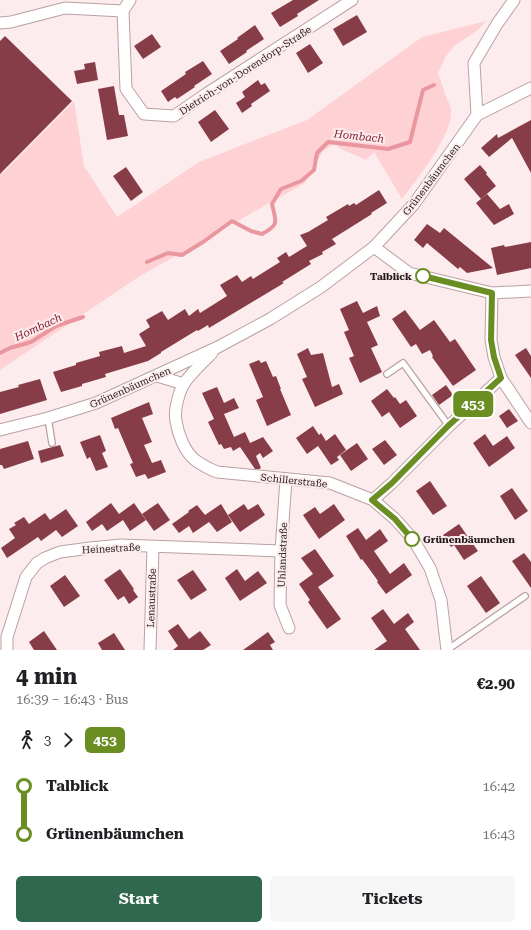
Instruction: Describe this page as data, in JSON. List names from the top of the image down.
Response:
{
  "streets": {
    "street": [
      "Dietrich-von-Dorendorp-Straße",
      "Grünenbäumchen",
      "Schillerstraße",
      "Heinestraße",
      "Uhlandstraße",
      "Lenaustraße"
    ]
  },
  "crossings": [
    ["Grünenbäumchen", "Schillerstraße"],
    ["Schillerstraße", "Uhlandstraße"],
    ["Heinestraße", "Uhlandstraße"],
    ["Heinestraße", "Lenaustraße"]
  ],
  "water": ["Hombach"],
  "places": ["Talblick", "Grünenbäumchen"],
  "lines": ["bus line 453"],
  "page": {
    "on_map": "453",
    "heading": ["4 min", "16:39 – 16:43 · Bus", "€2.90"],
    "legs": ["3", "453"],
    "list": [
      {
        "name": "Talblick",
        "value": "16:42"
      },
      {
        "name": "Grünenbäumchen",
        "value": "16:43"
      }
    ],
    "buttons": ["Start", "Tickets"]
  }
}
